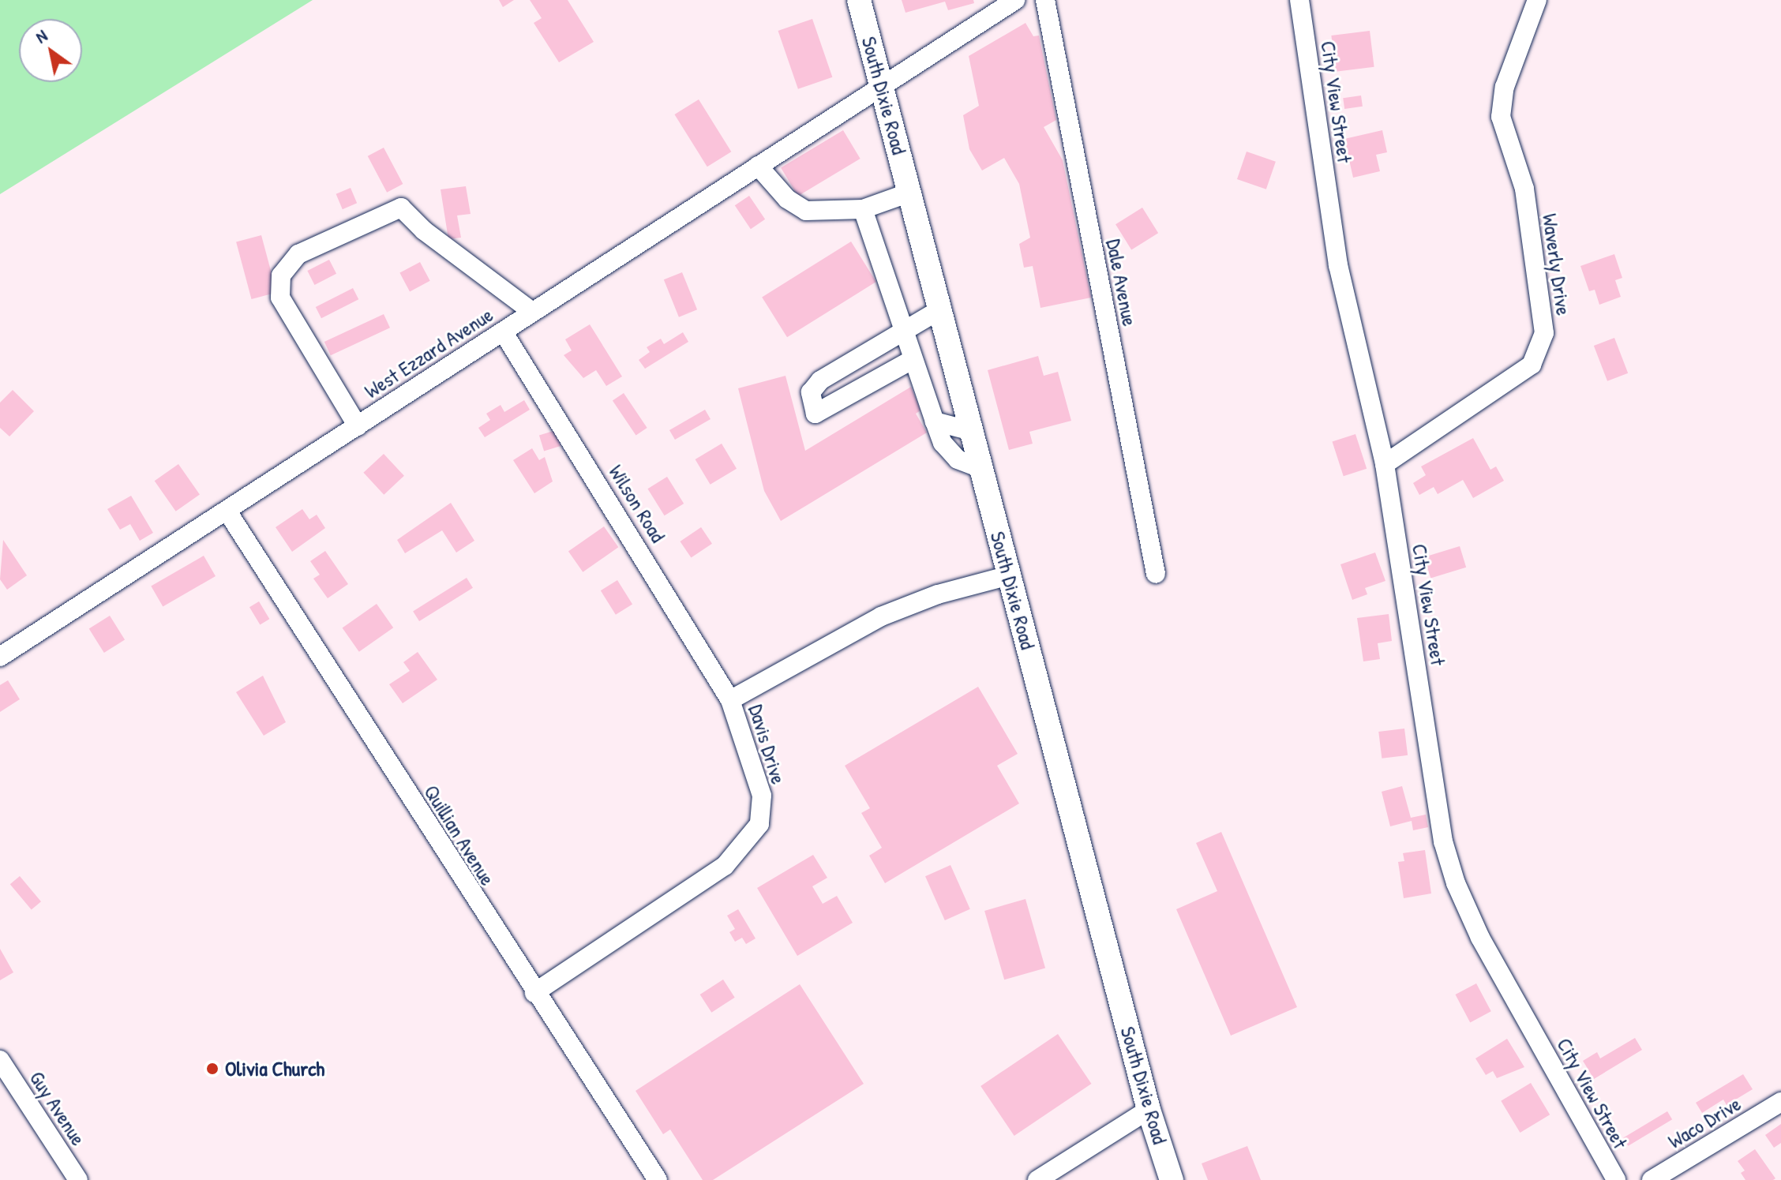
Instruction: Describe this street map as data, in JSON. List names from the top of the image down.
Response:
{
  "streets": {
    "main road": ["South Dixie Road"],
    "street": [
      "City View Street",
      "Waverly Drive",
      "Dale Avenue",
      "West Ezzard Avenue",
      "Wilson Road",
      "Davis Drive",
      "Quillian Avenue",
      "Guy Avenue",
      "Waco Drive"
    ]
  },
  "crossings": [
    ["South Dixie Road", "West Ezzard Avenue"],
    ["South Dixie Road", "Davis Drive"],
    ["City View Street", "Waverly Drive"],
    ["West Ezzard Avenue", "Wilson Road"],
    ["West Ezzard Avenue", "Quillian Avenue"],
    ["Wilson Road", "Davis Drive"],
    ["Davis Drive", "Quillian Avenue"]
  ],
  "places": ["Olivia Church"],
  "north": "top left"
}
